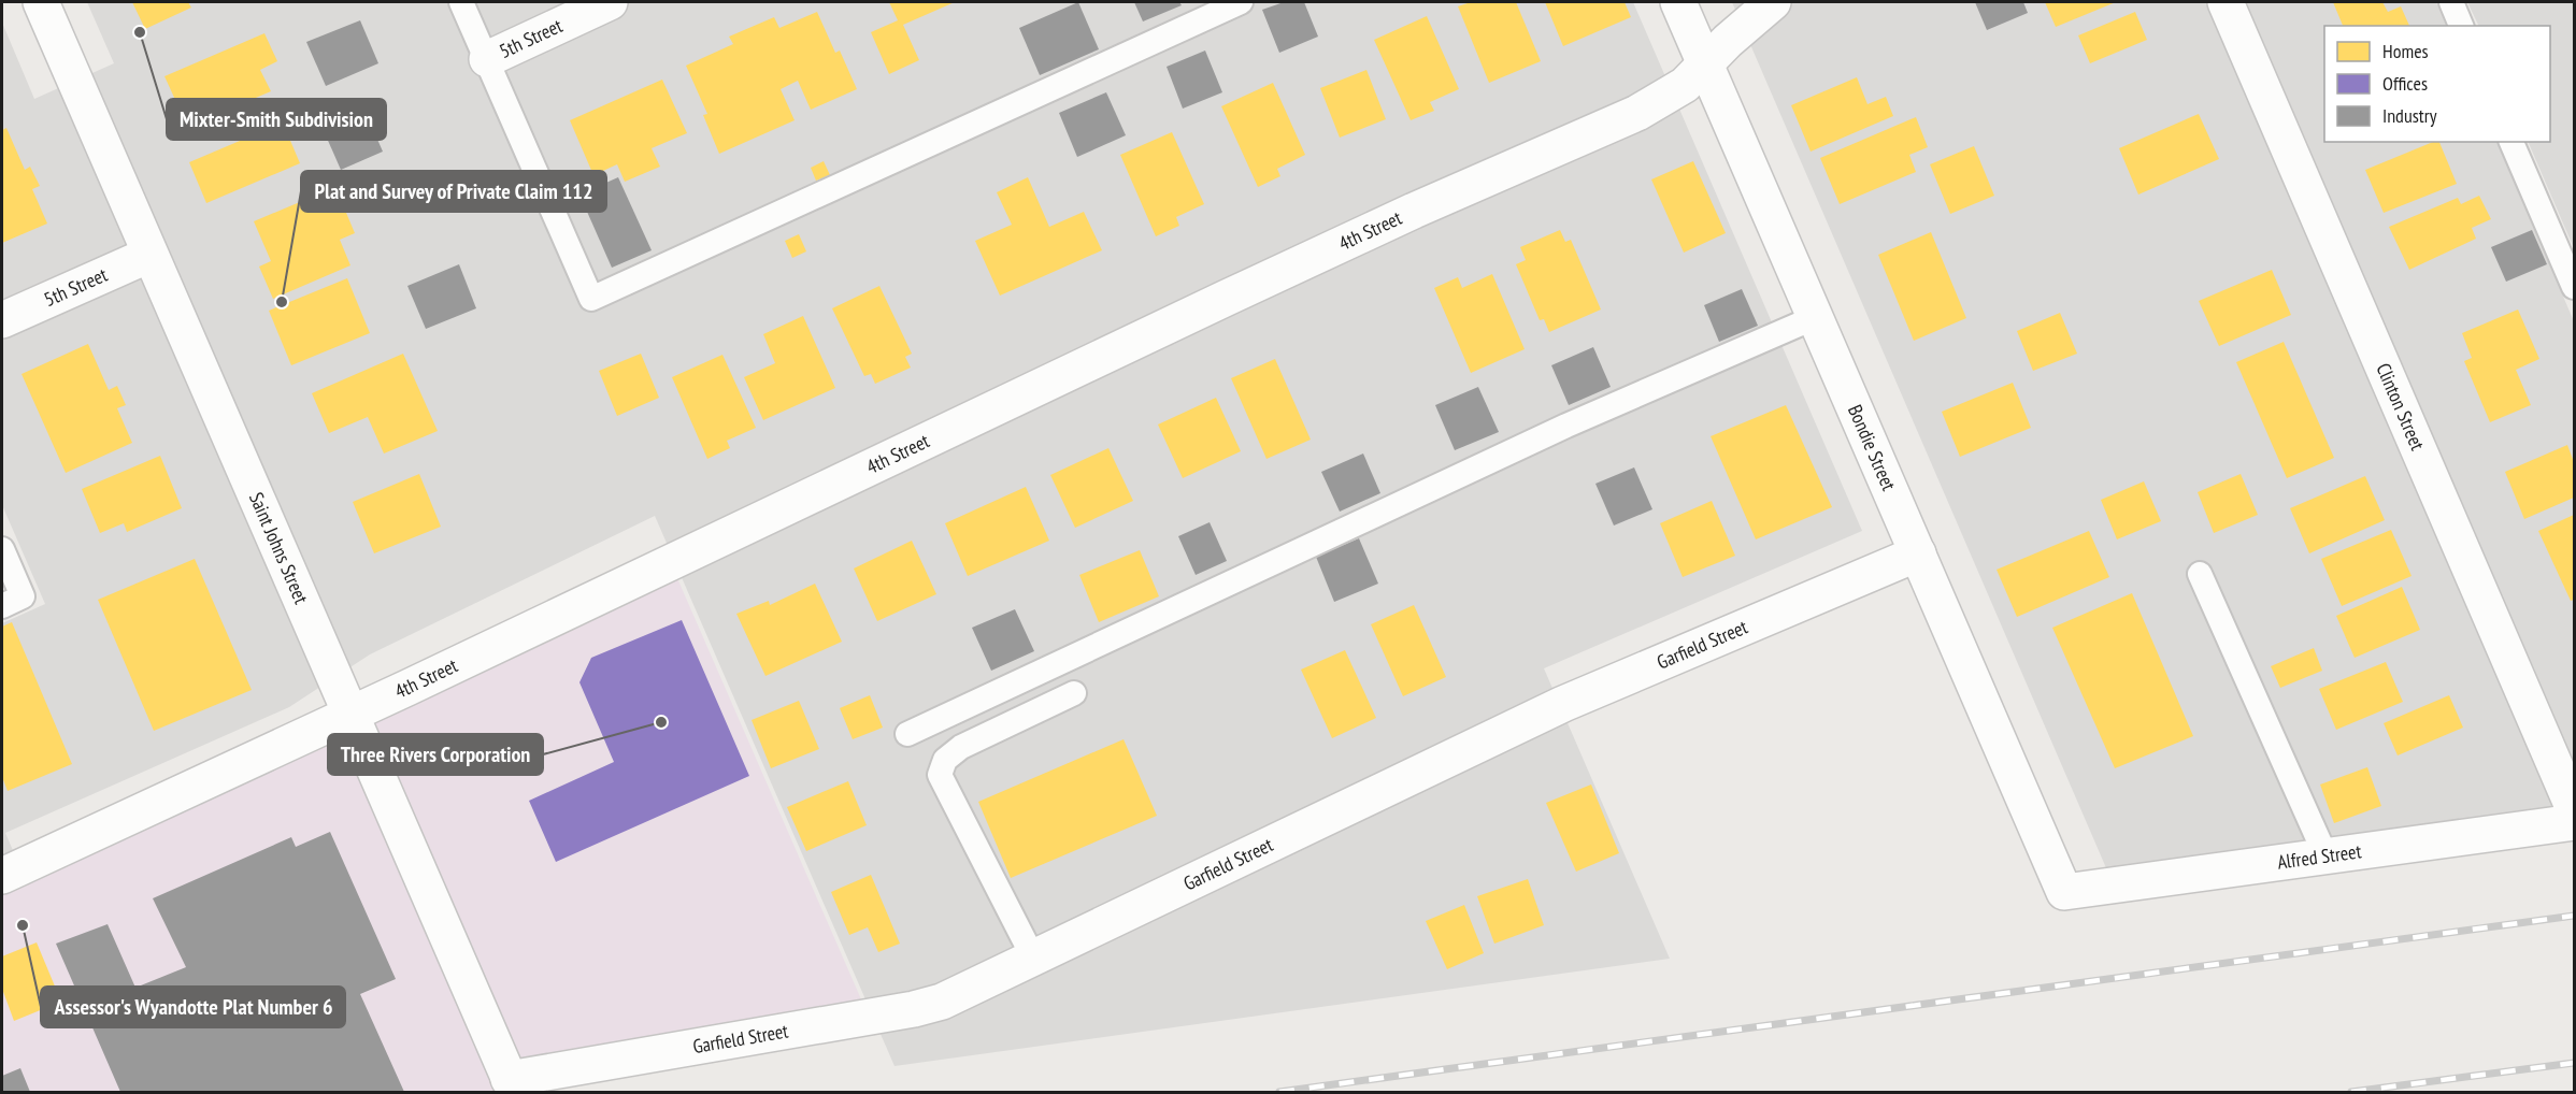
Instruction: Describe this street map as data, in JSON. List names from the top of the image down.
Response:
{
  "streets": {
    "street": [
      "5th Street",
      "4th Street",
      "Clinton Street",
      "Bondie Street",
      "Saint Johns Street",
      "Garfield Street",
      "Alfred Street"
    ]
  },
  "crossings": [
    ["5th Street", "Saint Johns Street"],
    ["4th Street", "Bondie Street"],
    ["4th Street", "Saint Johns Street"],
    ["Bondie Street", "Garfield Street"],
    ["Bondie Street", "Alfred Street"],
    ["Saint Johns Street", "Garfield Street"]
  ],
  "places": [
    "Mixter-Smith Subdivision",
    "Plat and Survey of Private Claim 112",
    "Three Rivers Corporation",
    "Assessor's Wyandotte Plat Number 6"
  ],
  "legend": ["Homes", "Offices", "Industry"]
}
